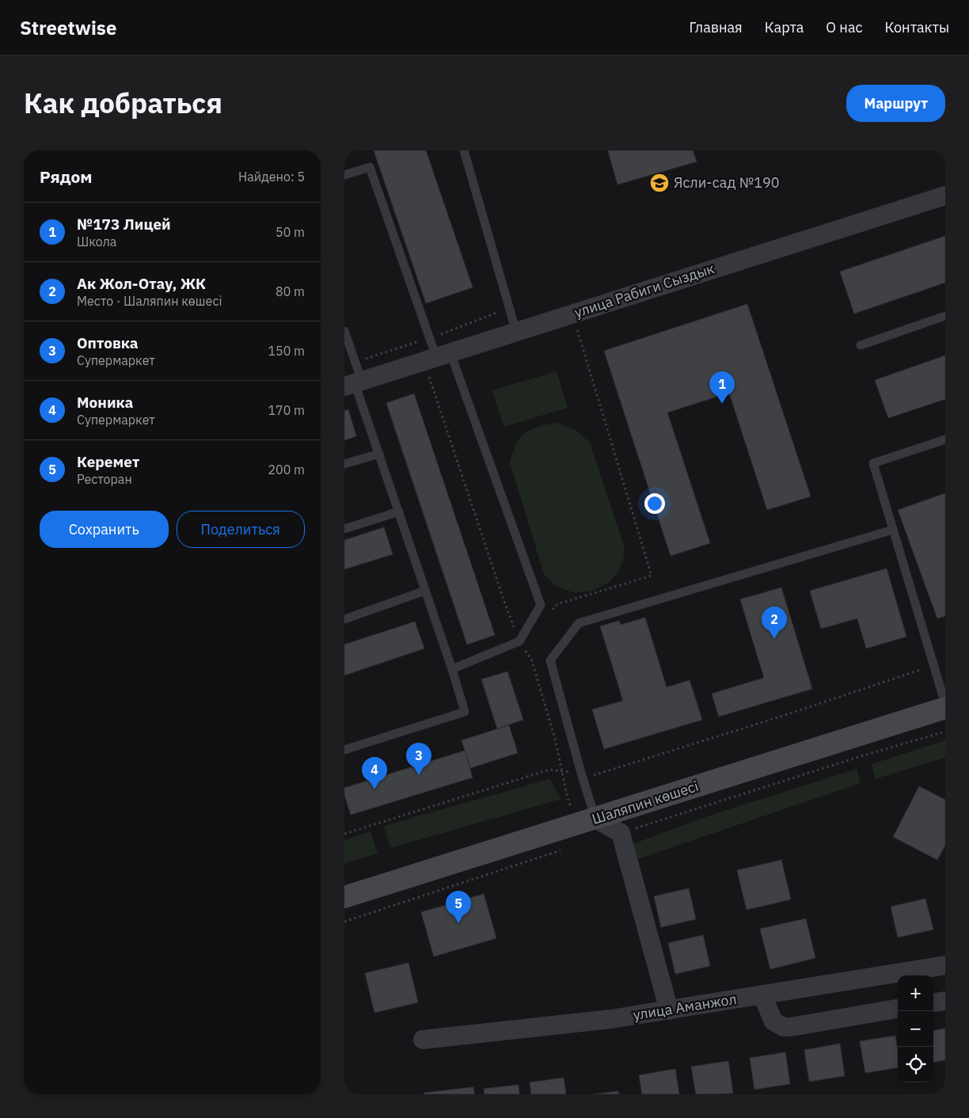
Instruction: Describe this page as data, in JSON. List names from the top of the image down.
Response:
{
  "streets": {
    "main road": ["Шаляпин көшесі"],
    "street": ["улица Рабиги Сыздык", "улица Аманжол"]
  },
  "places": {
    "school or university": ["Ясли-сад №190"]
  },
  "page": {
    "header": "Streetwise",
    "nav": [
      "Главная",
      "Карта",
      "О нас",
      "Контакты"
    ],
    "title": "Как добраться",
    "buttons": [
      "Маршрут",
      ["Сохранить", "Поделиться"]
    ],
    "heading": ["Рядом", "Найдено: 5"],
    "list": [
      {
        "mark": "1",
        "name": "№173 Лицей",
        "note": "Школа",
        "value": "50 m"
      },
      {
        "mark": "2",
        "name": "Ак Жол-Отау, ЖК",
        "note": "Место · Шаляпин көшесі",
        "value": "80 m"
      },
      {
        "mark": "3",
        "name": "Оптовка",
        "note": "Супермаркет",
        "value": "150 m"
      },
      {
        "mark": "4",
        "name": "Моника",
        "note": "Супермаркет",
        "value": "170 m"
      },
      {
        "mark": "5",
        "name": "Керемет",
        "note": "Ресторан",
        "value": "200 m"
      }
    ],
    "pins": [
      "1",
      "2",
      "3",
      "4",
      "5"
    ],
    "map_buttons": ["+", "−"]
  }
}
